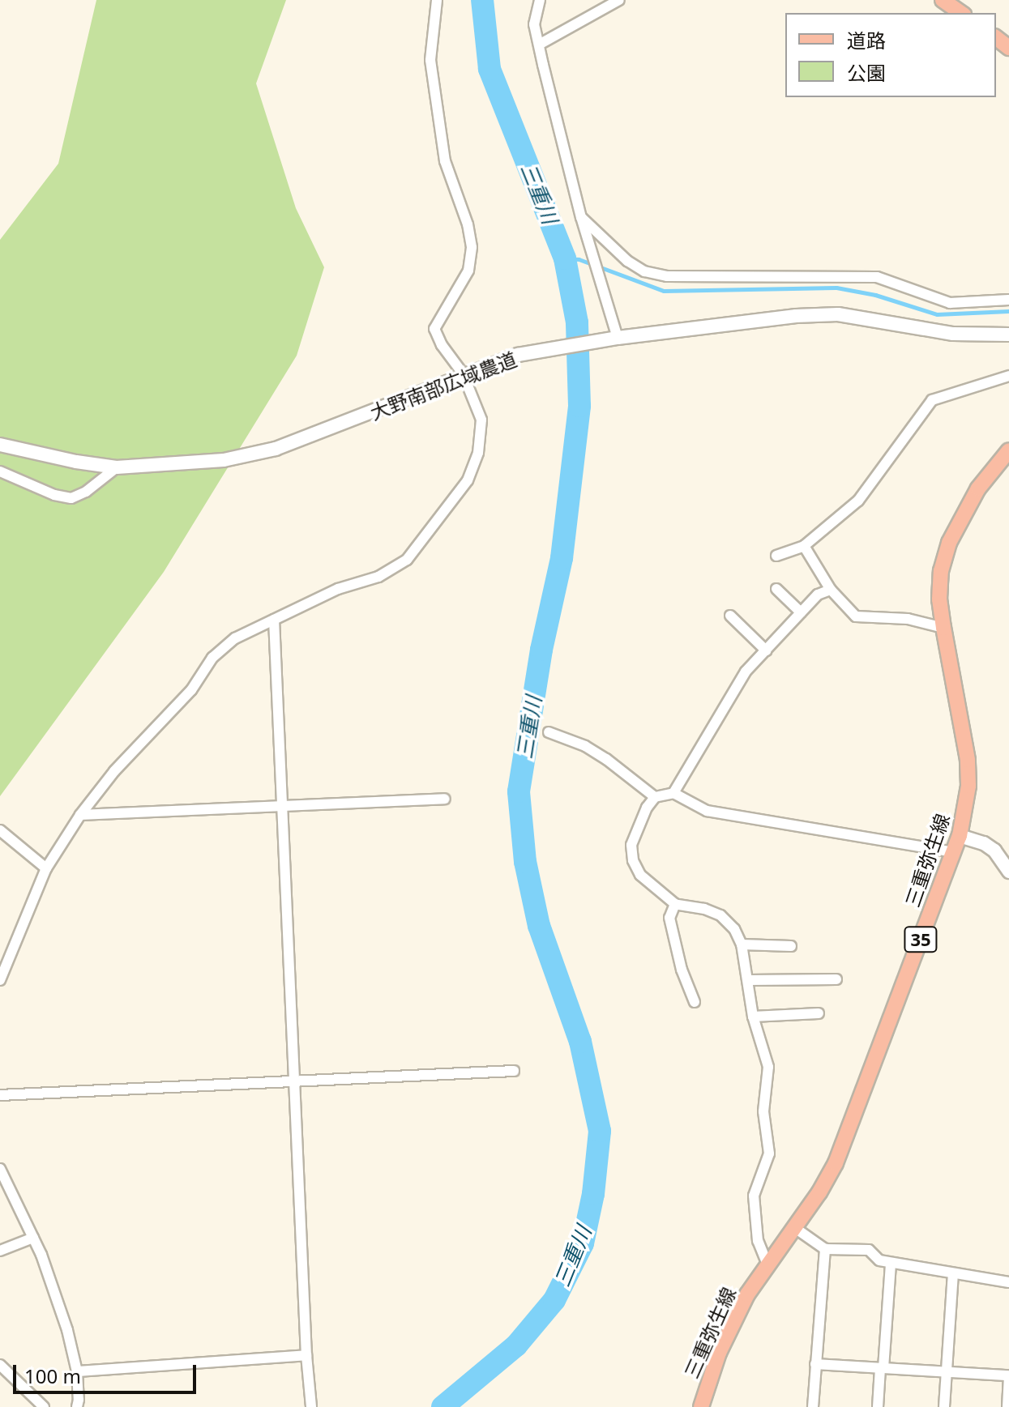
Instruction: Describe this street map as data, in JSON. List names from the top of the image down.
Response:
{
  "streets": {
    "main road": ["三重弥生線", "35"],
    "street": ["大野南部広域農道"]
  },
  "water": ["三重川"],
  "legend": ["道路", "公園"],
  "scale_bar": "100 m"
}
